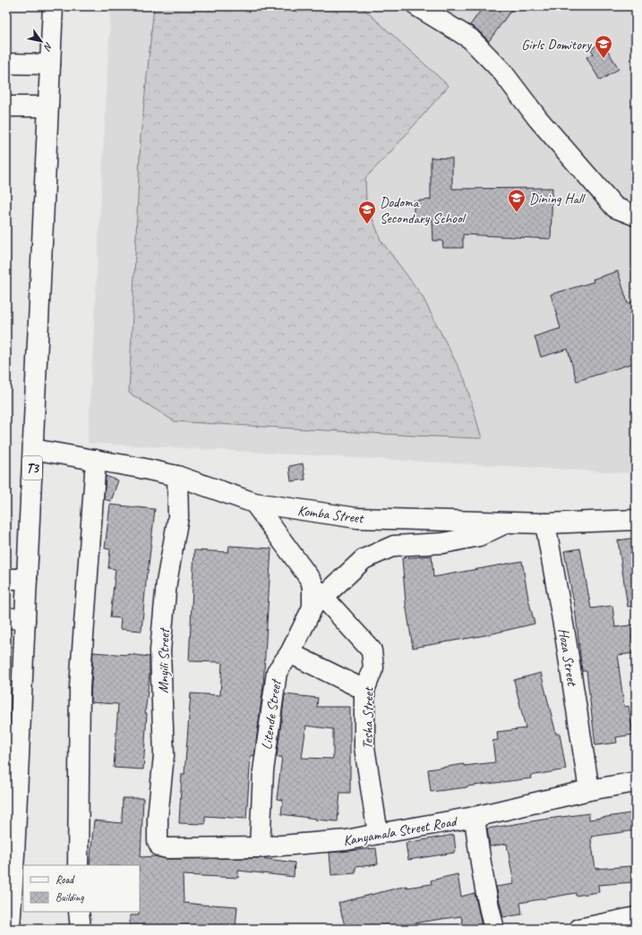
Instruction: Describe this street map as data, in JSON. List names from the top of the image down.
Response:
{
  "streets": {
    "main road": [
      "T3",
      "Komba Street",
      "Hoza Street",
      "Mnyili Street",
      "Litende Street",
      "Tesha Street",
      "Kanyamala Street Road"
    ]
  },
  "crossings": [
    ["T3", "Komba Street"],
    ["Komba Street", "Hoza Street"],
    ["Komba Street", "Mnyili Street"],
    ["Komba Street", "Litende Street"],
    ["Hoza Street", "Kanyamala Street Road"],
    ["Mnyili Street", "Kanyamala Street Road"],
    ["Litende Street", "Tesha Street"],
    ["Litende Street", "Kanyamala Street Road"],
    ["Tesha Street", "Kanyamala Street Road"]
  ],
  "places": {
    "school or university": ["Girls Domitory", "Dining Hall", "Dodoma Secondary School"]
  },
  "legend": ["Road", "Building"],
  "north": "bottom right"
}
